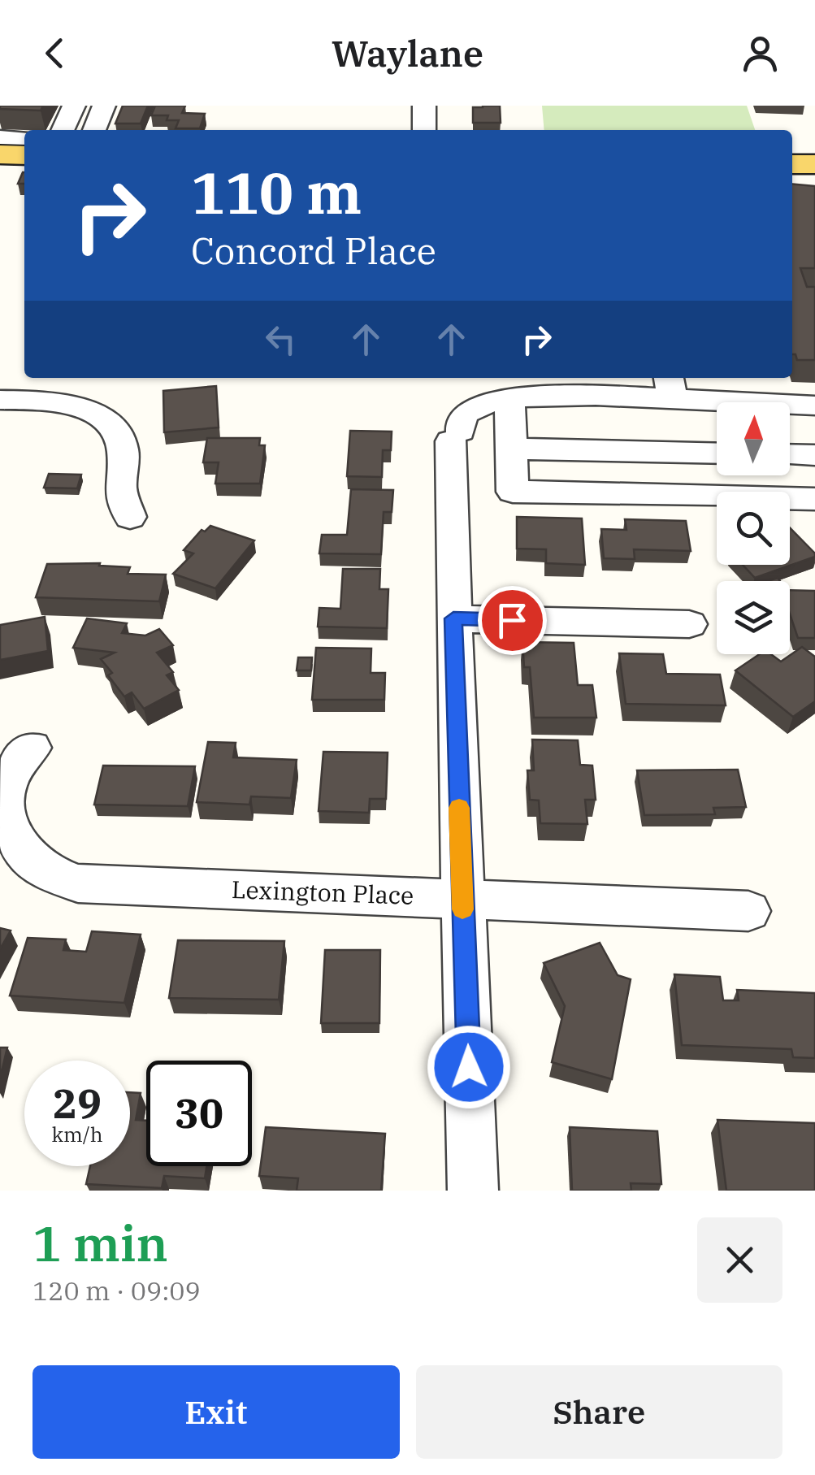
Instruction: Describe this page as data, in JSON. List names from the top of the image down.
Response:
{
  "streets": {
    "street": ["Lexington Place"]
  },
  "north": "top",
  "page": {
    "header": "Waylane",
    "turn": ["110 m", "Concord Place"],
    "speed": "29 km/h",
    "limit": "30",
    "heading": ["1 min", "120 m · 09:09"],
    "buttons": ["Exit", "Share"]
  }
}
